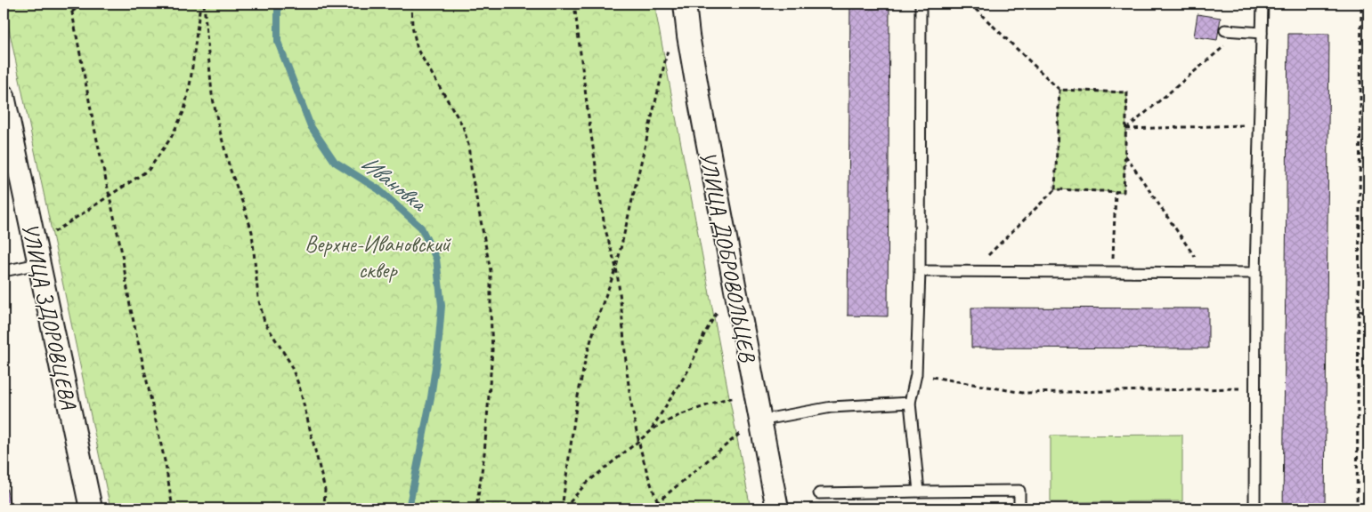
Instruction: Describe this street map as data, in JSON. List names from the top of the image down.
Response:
{
  "streets": {
    "street": ["УЛИЦА ДОБРОВОЛЬЦЕВ", "УЛИЦА ЗДОРОВЦЕВА"]
  },
  "water": ["Ивановка"],
  "parks": ["Верхне-Ивановский сквер"]
}
